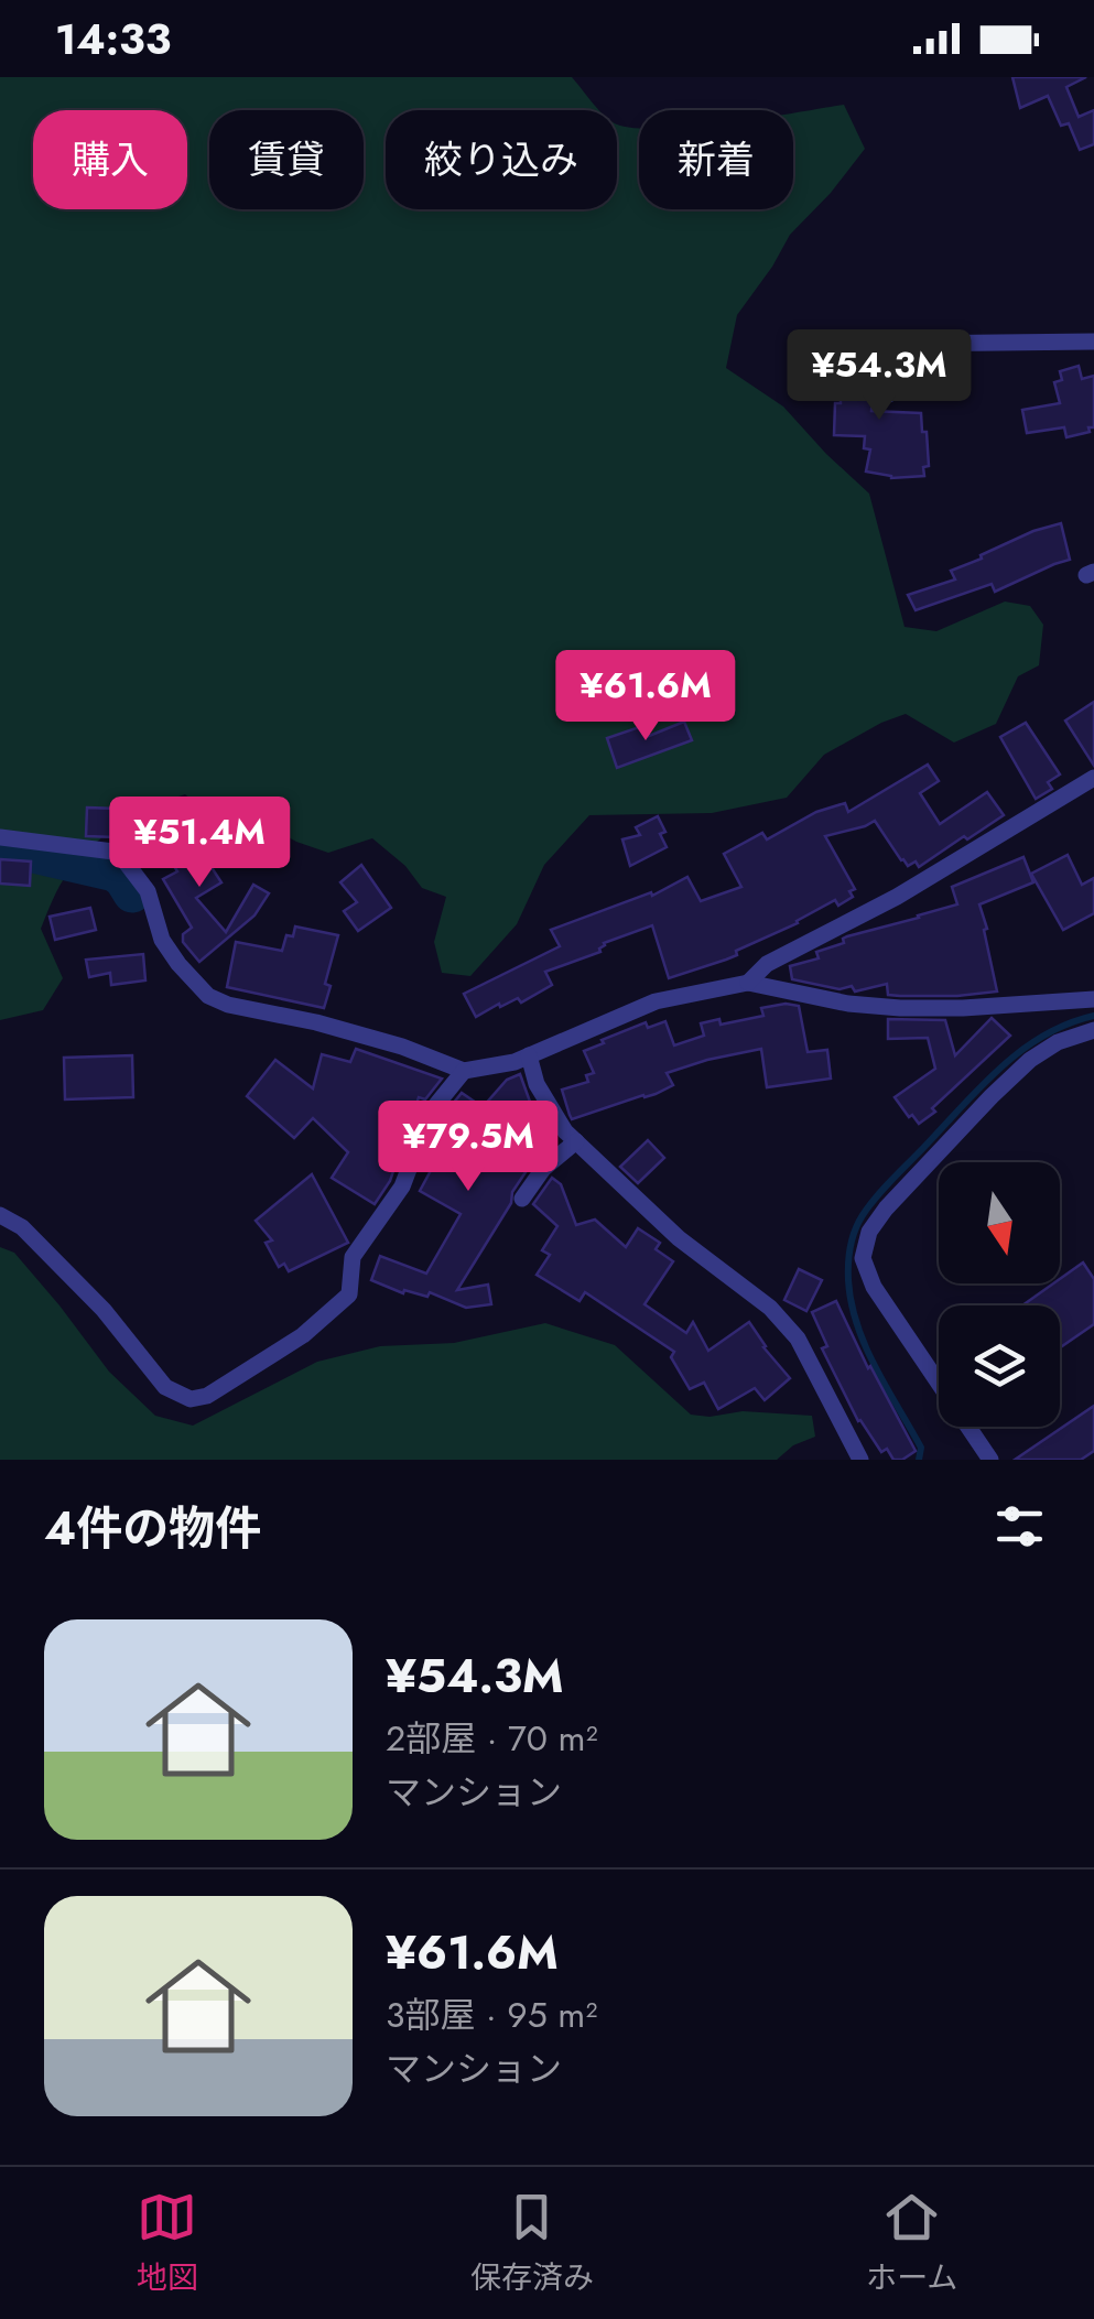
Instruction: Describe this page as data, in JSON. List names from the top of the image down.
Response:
{
  "north": "bottom",
  "page": {
    "status": "14:33",
    "chip": [
      "購入",
      "賃貸",
      "絞り込み",
      "新着"
    ],
    "price": [
      "¥54.3M",
      "¥61.6M",
      "¥51.4M",
      "¥79.5M"
    ],
    "heading": "4件の物件",
    "list": [
      {
        "name": "¥54.3M",
        "note": "2部屋 · 70 m² · マンション"
      },
      {
        "name": "¥61.6M",
        "note": "3部屋 · 95 m² · マンション"
      }
    ],
    "tabs": ["地図", "保存済み", "ホーム"]
  }
}
